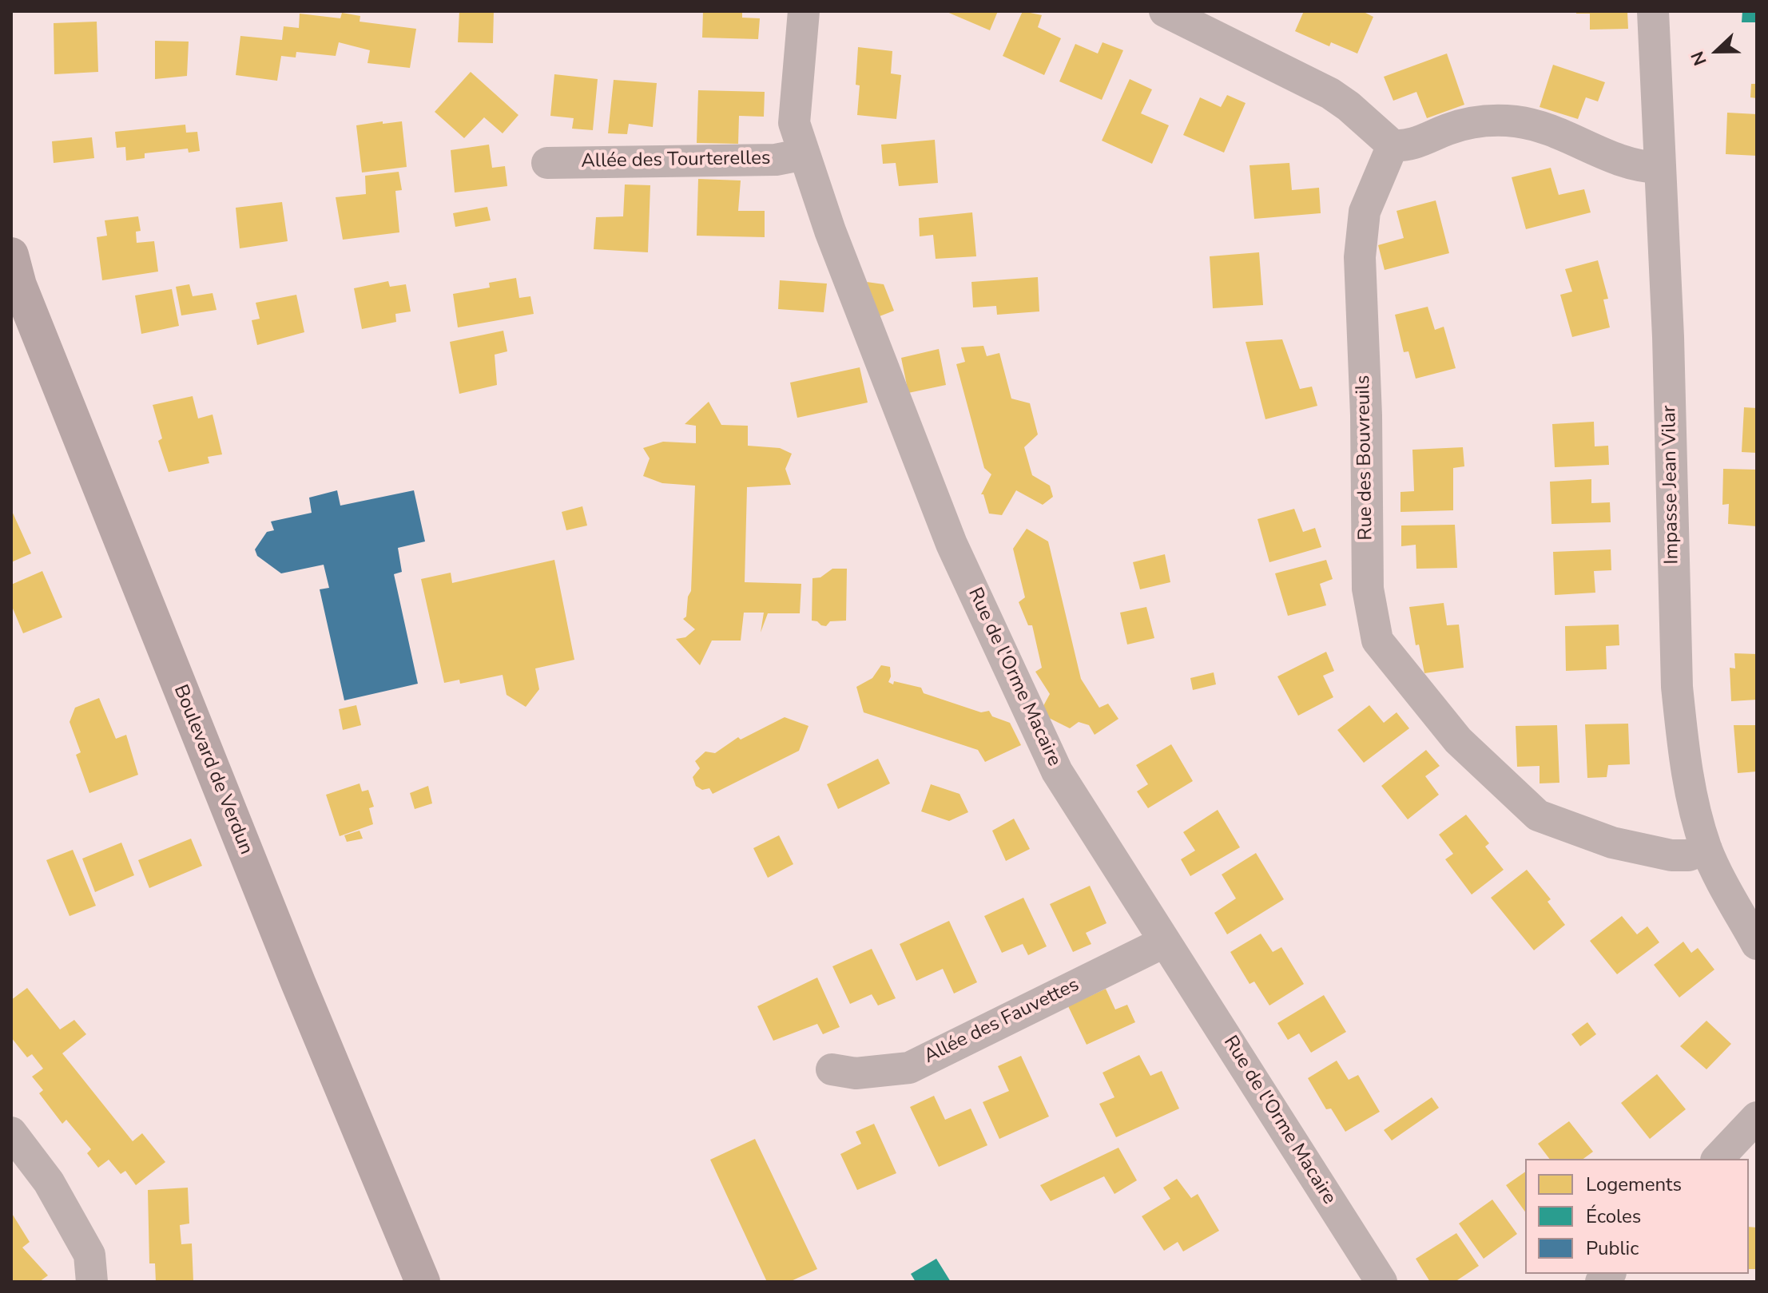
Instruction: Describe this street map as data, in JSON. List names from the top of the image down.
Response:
{
  "streets": {
    "main road": ["Boulevard de Verdun"],
    "street": [
      "Allée des Tourterelles",
      "Rue des Bouvreuils",
      "Impasse Jean Vilar",
      "Rue de l'Orme Macaire",
      "Allée des Fauvettes"
    ]
  },
  "crossings": [
    ["Allée des Tourterelles", "Rue de l'Orme Macaire"],
    ["Rue des Bouvreuils", "Impasse Jean Vilar"],
    ["Rue de l'Orme Macaire", "Allée des Fauvettes"]
  ],
  "legend": ["Logements", "Écoles", "Public"],
  "north": "left"
}
